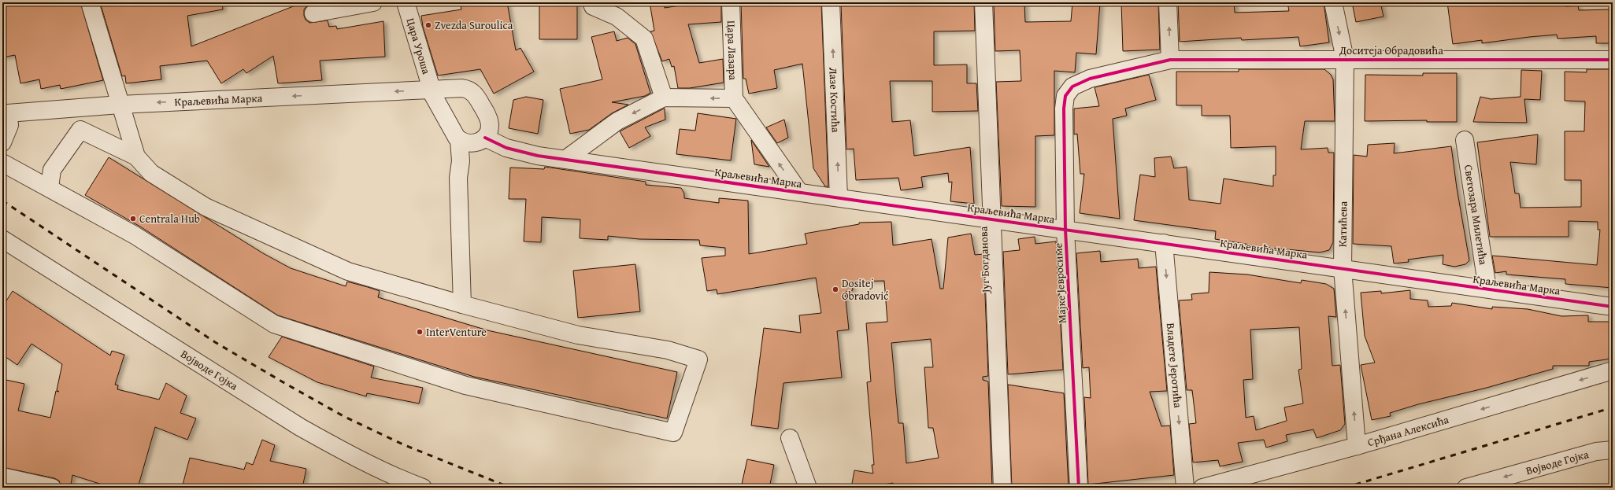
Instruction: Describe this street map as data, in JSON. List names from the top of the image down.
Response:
{
  "streets": {
    "street": [
      "Цара Уроша",
      "Цара Лазара",
      "Доситеја Обрадовића",
      "Краљевића Марка",
      "Лазе Костића",
      "Светозара Милетића",
      "Катићева",
      "Југ Богданова",
      "Мајке Јевросиме",
      "Владете Јеротића",
      "Војводе Гојка",
      "Срђана Алексића"
    ]
  },
  "crossings": [
    ["Цара Уроша", "Краљевића Марка"],
    ["Доситеја Обрадовића", "Катићева"],
    ["Доситеја Обрадовића", "Мајке Јевросиме"],
    ["Краљевића Марка", "Лазе Костића"],
    ["Краљевића Марка", "Светозара Милетића"],
    ["Краљевића Марка", "Катићева"],
    ["Краљевића Марка", "Југ Богданова"],
    ["Краљевића Марка", "Мајке Јевросиме"],
    ["Краљевића Марка", "Владете Јеротића"],
    ["Катићева", "Срђана Алексића"]
  ],
  "one_way": ["Лазе Костића", "Владете Јеротића", "Срђана Алексића"],
  "places": [
    "Zvezda Suroulica",
    "Centrala Hub",
    "Dositej Obradović",
    "InterVenture"
  ]
}
